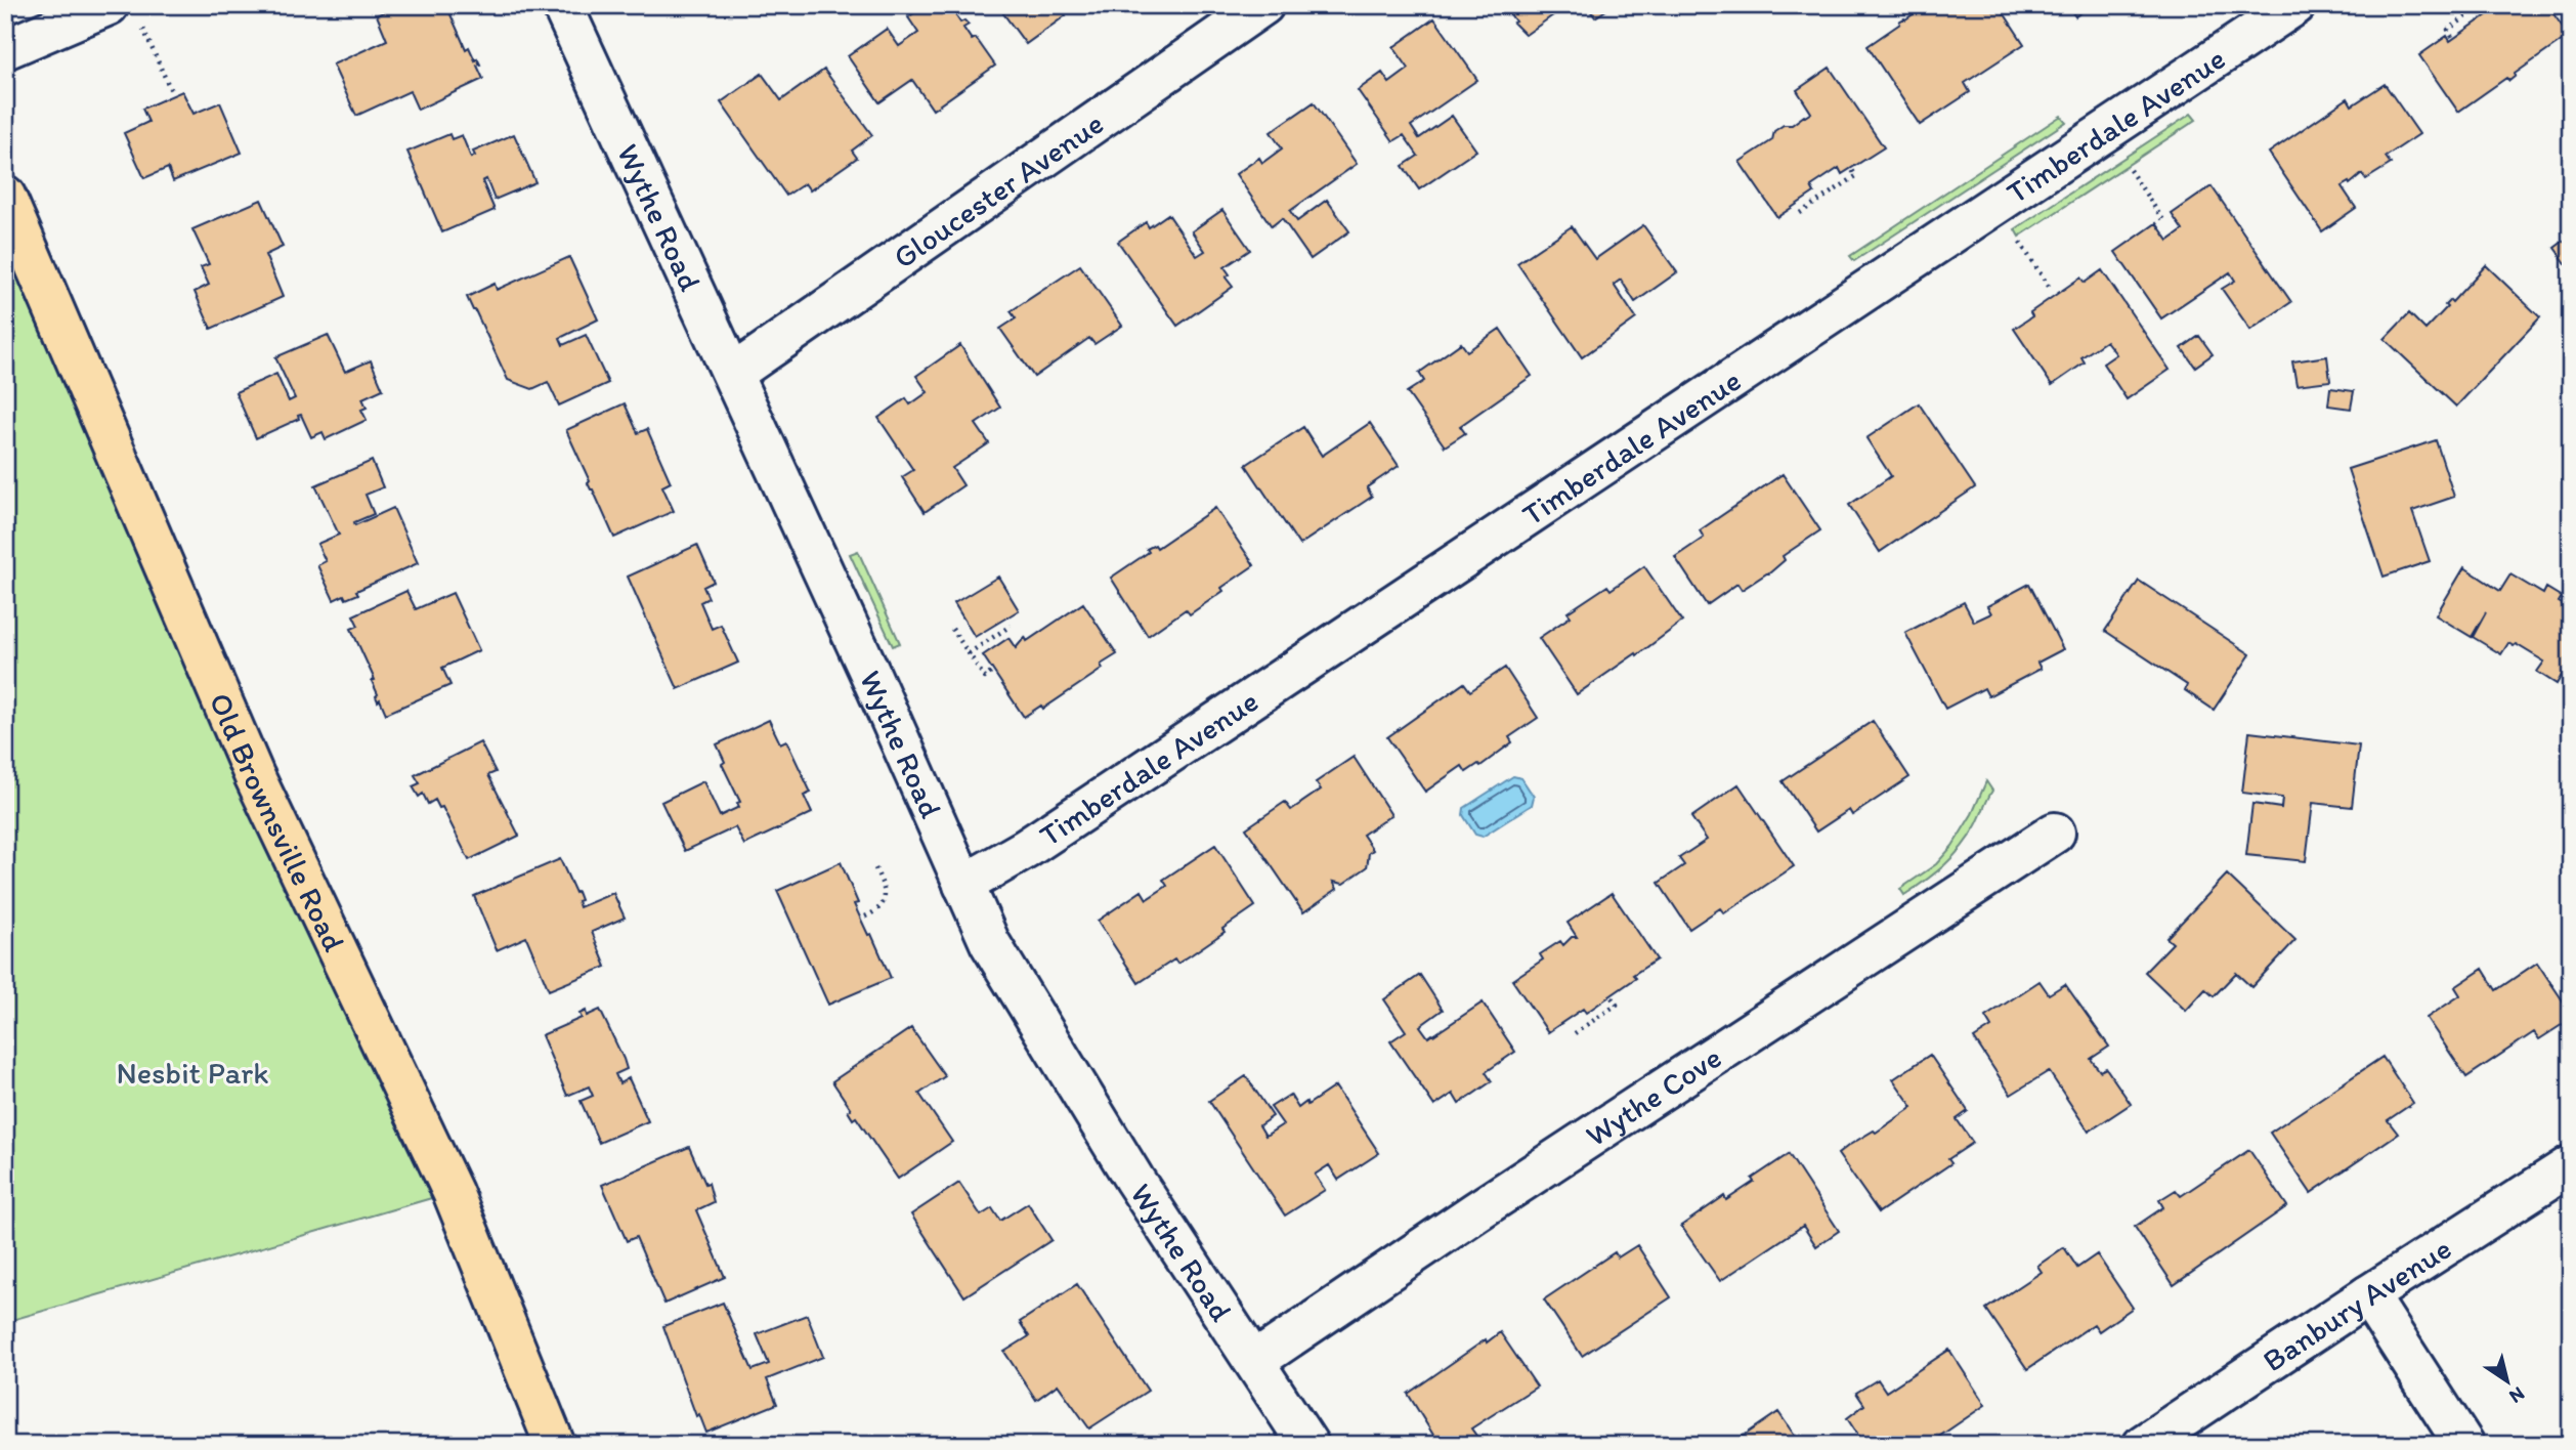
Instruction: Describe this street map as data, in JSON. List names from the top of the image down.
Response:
{
  "streets": {
    "main road": ["Old Brownsville Road"],
    "street": [
      "Timberdale Avenue",
      "Gloucester Avenue",
      "Wythe Road",
      "Wythe Cove",
      "Banbury Avenue"
    ]
  },
  "crossings": [
    ["Timberdale Avenue", "Wythe Road"],
    ["Gloucester Avenue", "Wythe Road"],
    ["Wythe Road", "Wythe Cove"]
  ],
  "parks": ["Nesbit Park"],
  "north": "bottom right"
}
